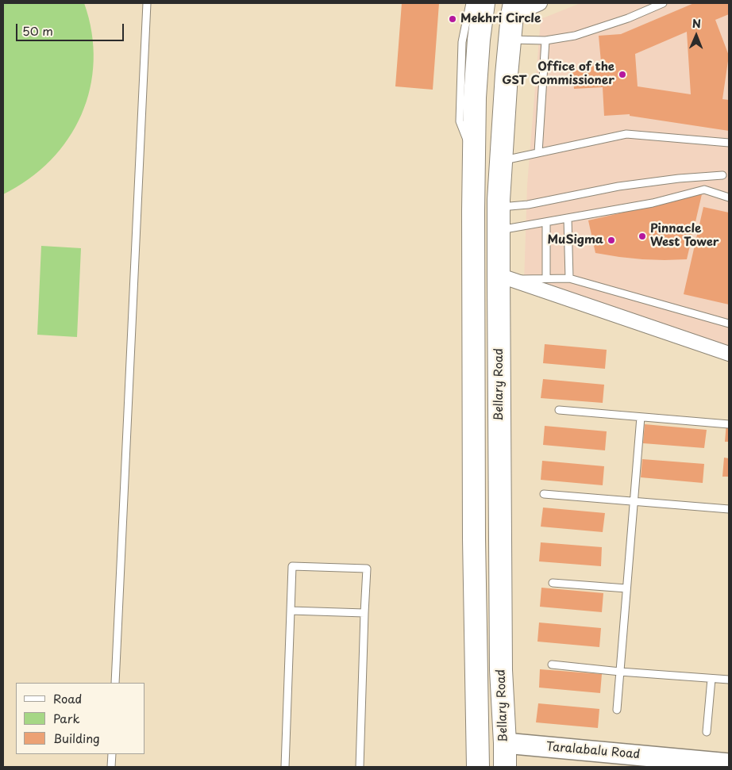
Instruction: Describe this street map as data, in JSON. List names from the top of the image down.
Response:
{
  "streets": {
    "highway": ["Bellary Road"],
    "main road": ["Taralabalu Road"]
  },
  "crossings": [
    ["Bellary Road", "Taralabalu Road"]
  ],
  "places": [
    "Mekhri Circle",
    "Office of the GST Commissioner",
    "Pinnacle West Tower",
    "MuSigma"
  ],
  "legend": ["Road", "Park", "Building"],
  "scale_bar": "50 m",
  "north": "top"
}
